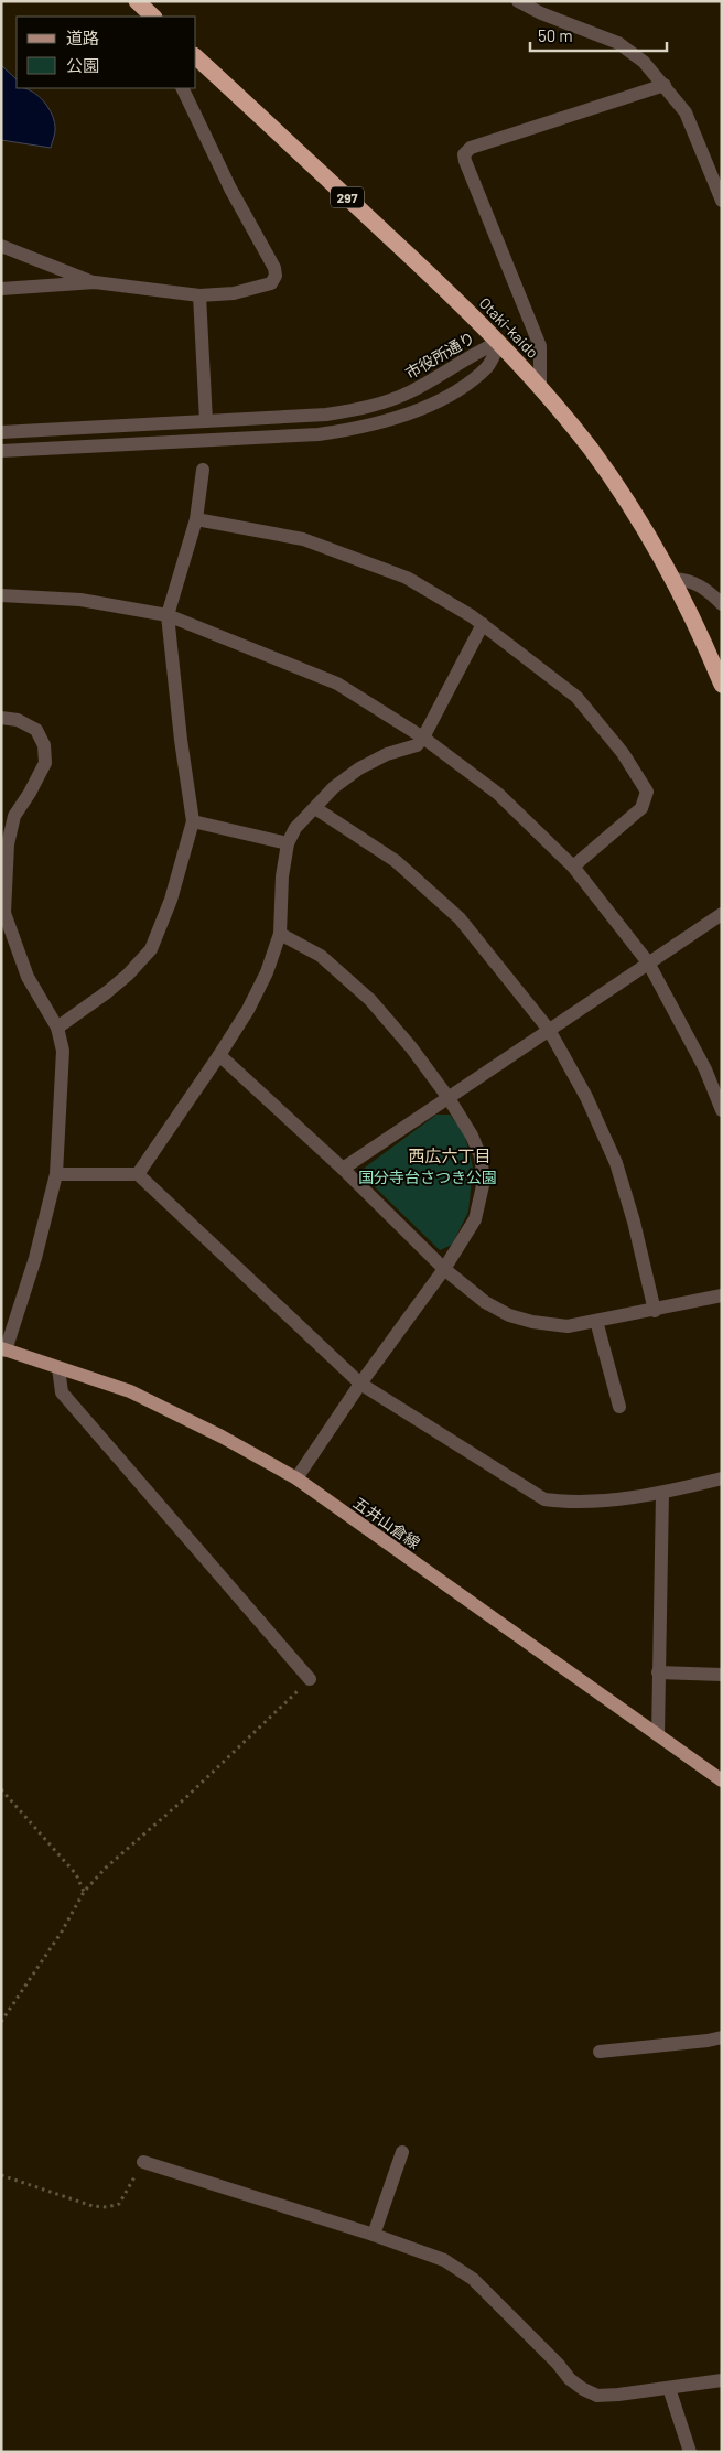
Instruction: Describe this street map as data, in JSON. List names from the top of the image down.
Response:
{
  "streets": {
    "highway": ["297", "Otaki-kaido"],
    "main road": ["五井山倉線"],
    "street": ["市役所通り"]
  },
  "crossings": [
    ["Otaki-kaido", "市役所通り"]
  ],
  "districts": ["西広六丁目"],
  "parks": ["国分寺台さつき公園"],
  "legend": ["道路", "公園"],
  "scale_bar": "50 m"
}
